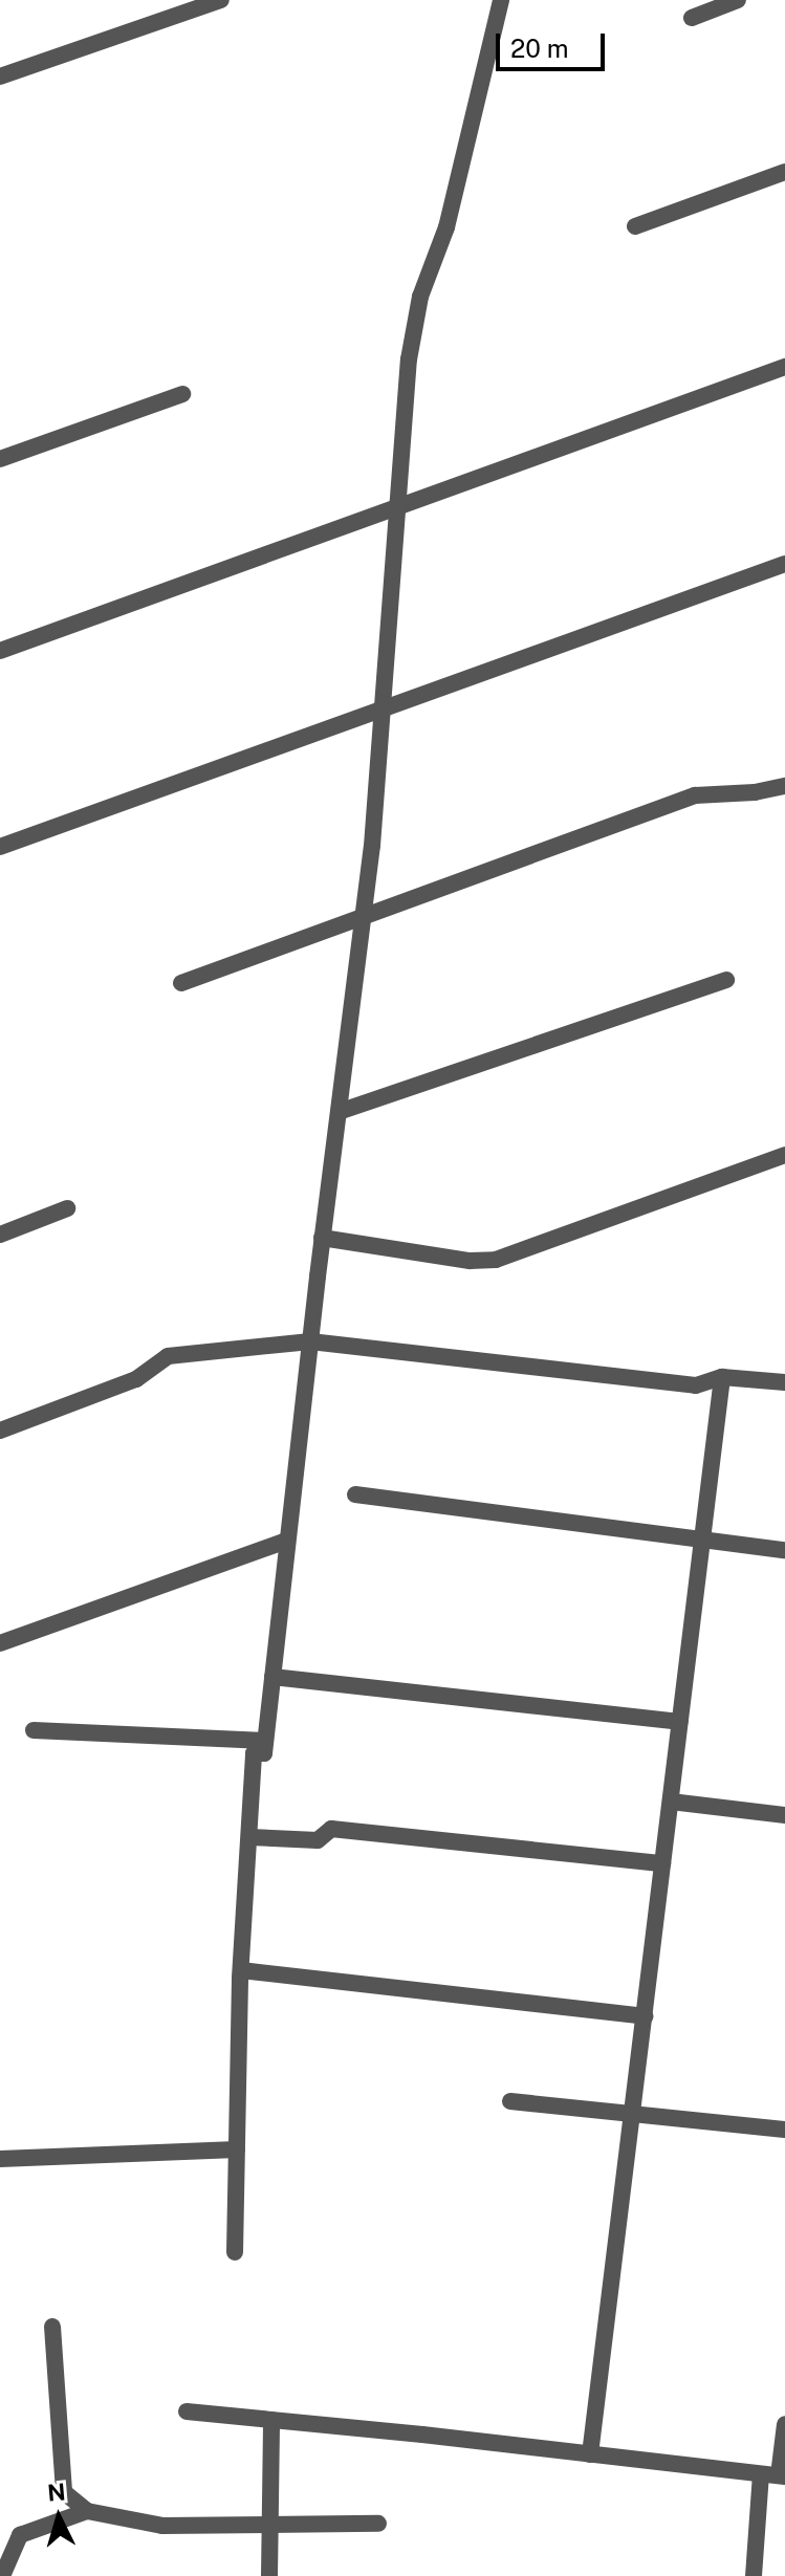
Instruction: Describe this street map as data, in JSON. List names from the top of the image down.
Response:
{
  "scale_bar": "20 m",
  "north": "top"
}
